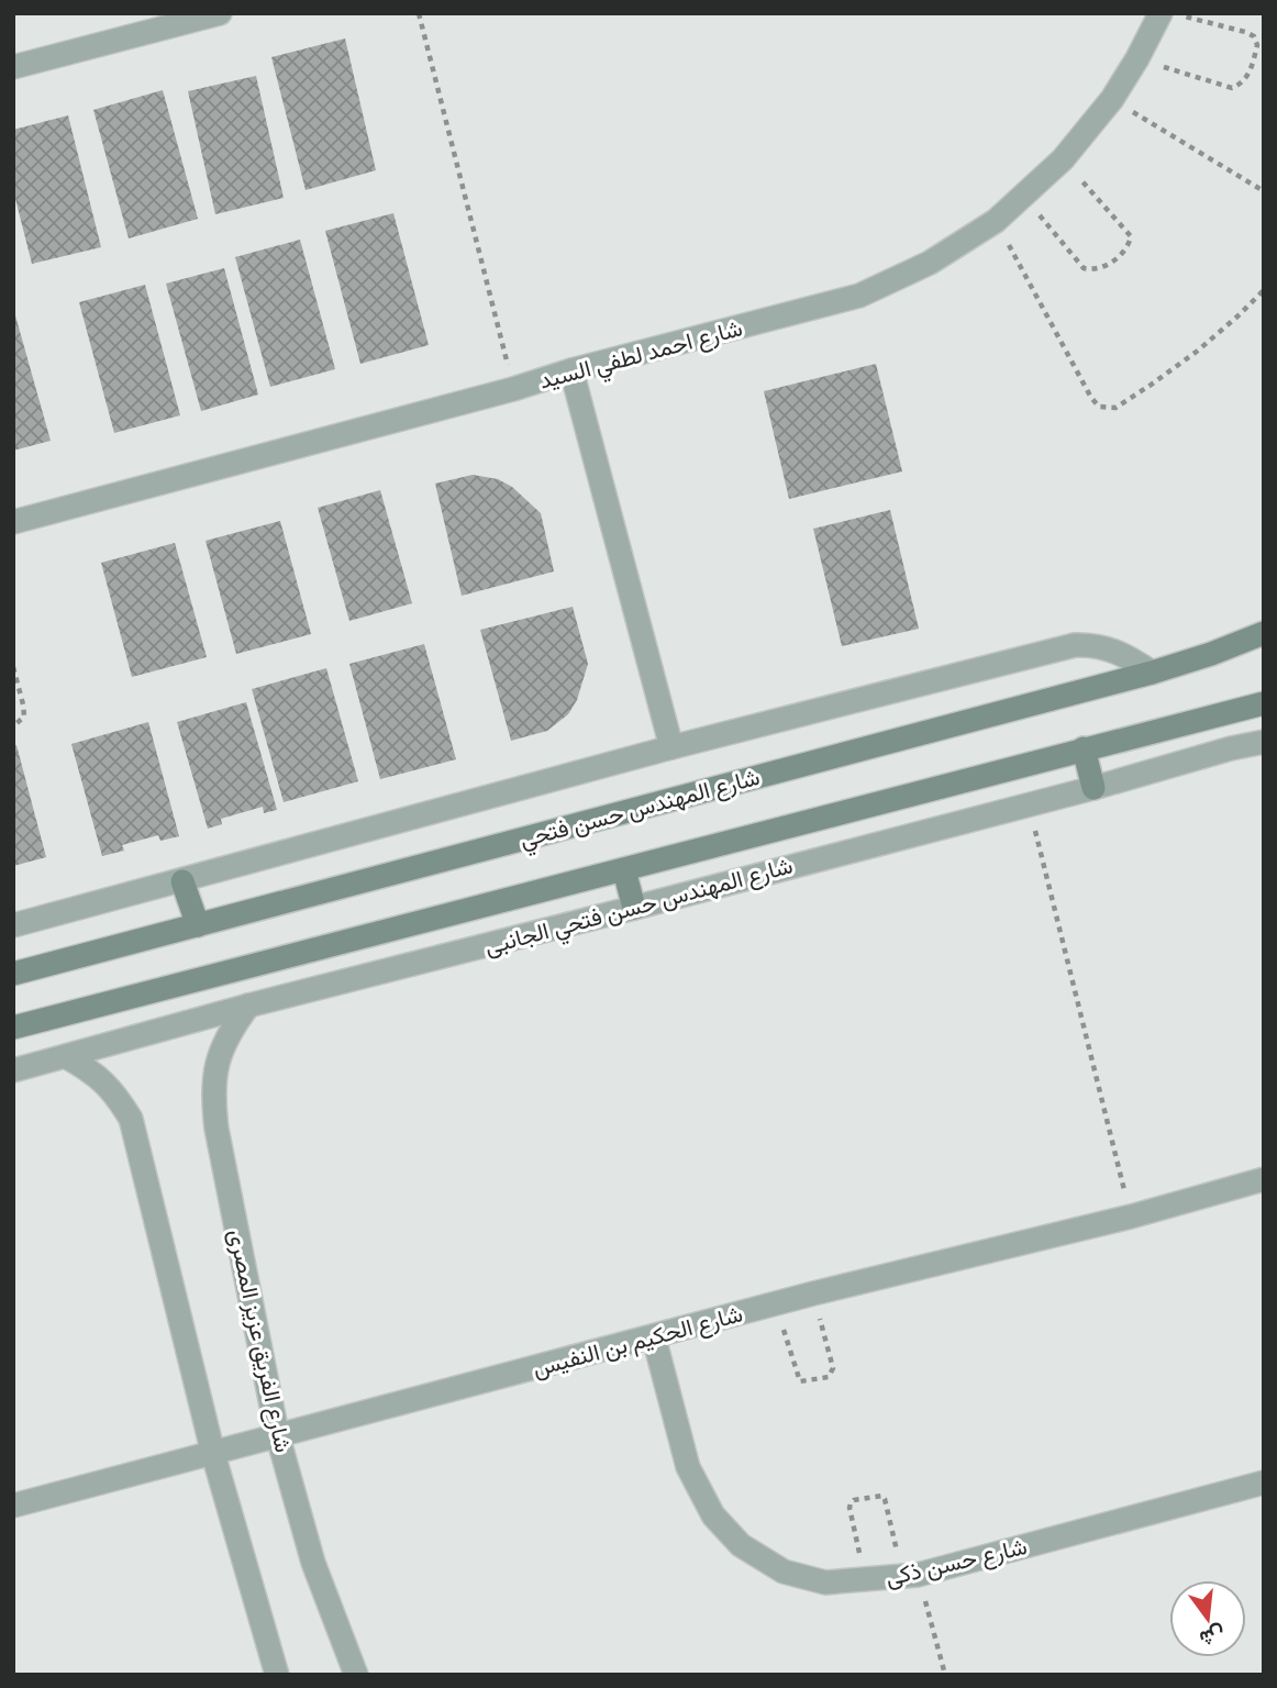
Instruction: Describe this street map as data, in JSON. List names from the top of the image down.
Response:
{
  "streets": {
    "main road": ["شارع المهندس حسن فتحي"],
    "street": [
      "شارع احمد لطفي السيد",
      "شارع المهندس حسن فتحي الجانبى",
      "شارع الفريق عزيز المصرى",
      "شارع الحكيم بن النفيس",
      "شارع حسن ذكى"
    ]
  },
  "crossings": [
    ["شارع المهندس حسن فتحي الجانبى", "شارع الفريق عزيز المصرى"],
    ["شارع الفريق عزيز المصرى", "شارع الحكيم بن النفيس"],
    ["شارع الحكيم بن النفيس", "شارع حسن ذكى"]
  ],
  "north": "bottom"
}
